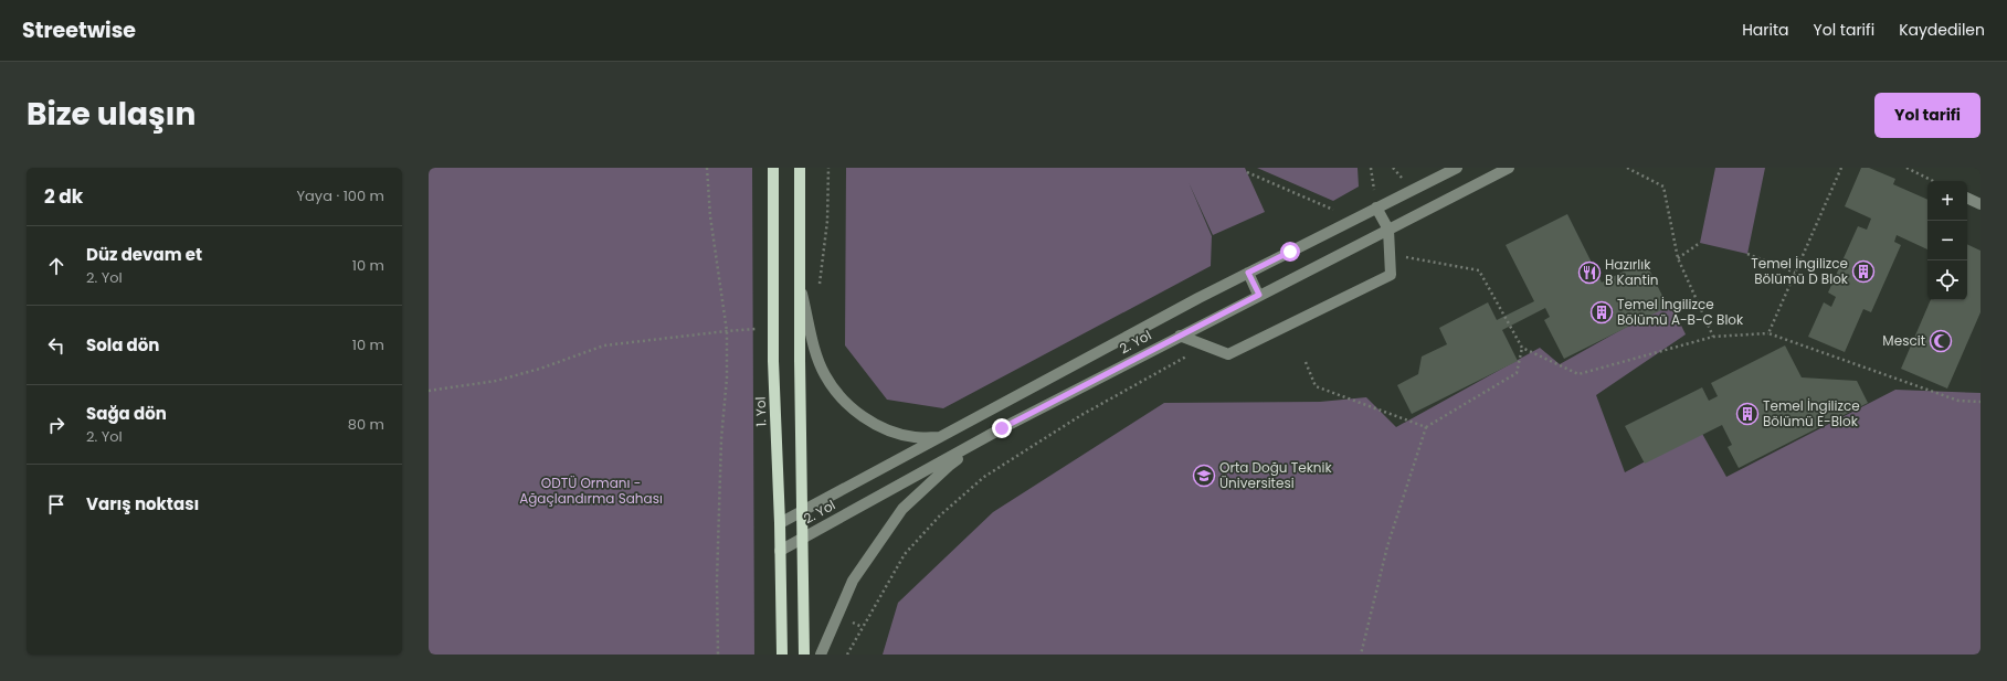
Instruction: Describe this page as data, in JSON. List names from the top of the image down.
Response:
{
  "streets": {
    "main road": ["1. Yol"],
    "street": ["2. Yol"]
  },
  "crossings": [
    ["2. Yol", "1. Yol"]
  ],
  "parks": ["ODTÜ Ormanı - Ağaçlandırma Sahası"],
  "places": {
    "building": ["Temel İngilizce Bölümü D Blok", "Temel İngilizce Bölümü A-B-C Blok", "Temel İngilizce Bölümü E-Blok"],
    "restaurant": ["Hazırlık B Kantin"],
    "mosque": ["Mescit"],
    "school or university": ["Orta Doğu Teknik Üniversitesi"]
  },
  "page": {
    "header": "Streetwise",
    "nav": ["Harita", "Yol tarifi", "Kaydedilen"],
    "title": "Bize ulaşın",
    "buttons": "Yol tarifi",
    "heading": ["2 dk", "Yaya · 100 m"],
    "map_buttons": ["+", "−"],
    "list": [
      ["Düz devam et", "2. Yol", "10 m"],
      ["Sola dön", "10 m"],
      ["Sağa dön", "2. Yol", "80 m"],
      "Varış noktası"
    ]
  }
}
